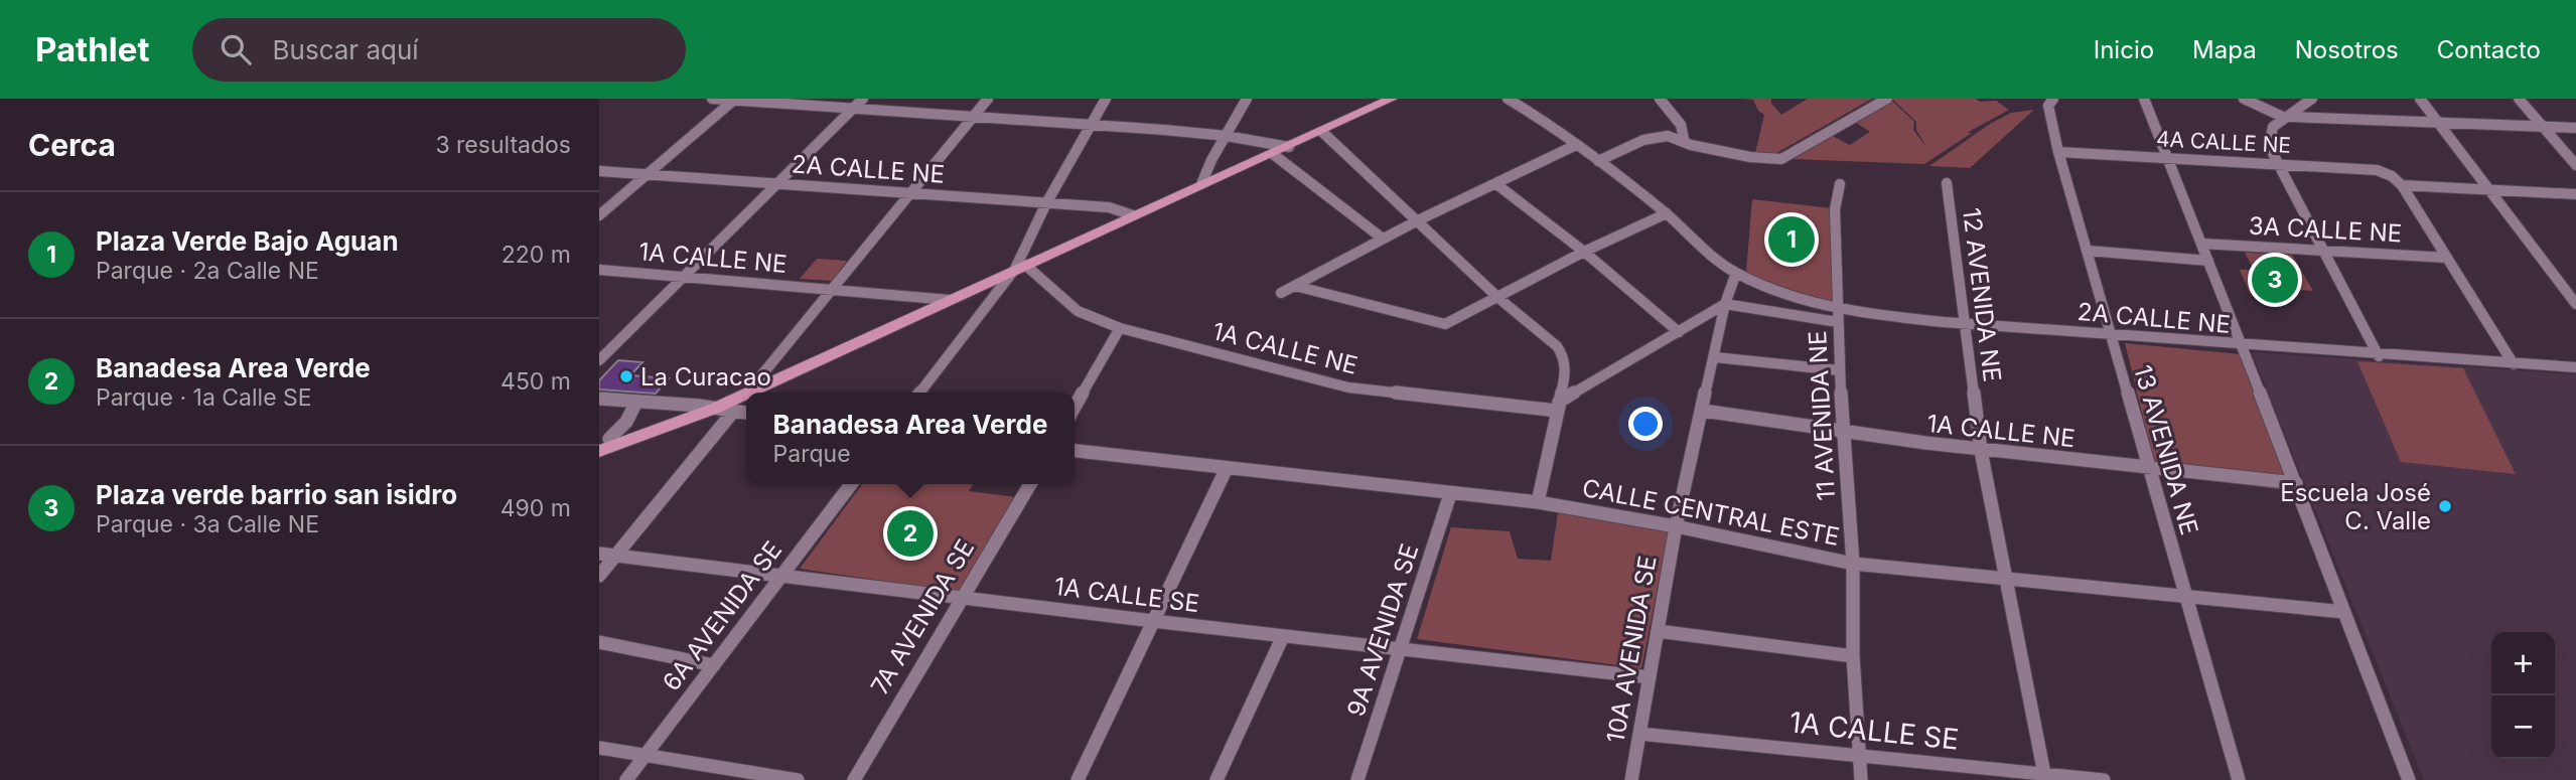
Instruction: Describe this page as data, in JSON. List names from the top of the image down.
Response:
{
  "streets": {
    "street": [
      "4A CALLE NE",
      "2A CALLE NE",
      "3A CALLE NE",
      "1A CALLE NE",
      "12 AVENIDA NE",
      "11 AVENIDA NE",
      "13 AVENIDA NE",
      "CALLE CENTRAL ESTE",
      "1A CALLE SE",
      "6A AVENIDA SE",
      "7A AVENIDA SE",
      "9A AVENIDA SE",
      "10A AVENIDA SE"
    ]
  },
  "crossings": [
    ["4A CALLE NE", "13 AVENIDA NE"],
    ["2A CALLE NE", "12 AVENIDA NE"],
    ["2A CALLE NE", "11 AVENIDA NE"],
    ["2A CALLE NE", "13 AVENIDA NE"],
    ["2A CALLE NE", "10A AVENIDA SE"],
    ["1A CALLE NE", "12 AVENIDA NE"],
    ["1A CALLE NE", "11 AVENIDA NE"],
    ["1A CALLE NE", "13 AVENIDA NE"],
    ["1A CALLE NE", "10A AVENIDA SE"],
    ["12 AVENIDA NE", "CALLE CENTRAL ESTE"],
    ["12 AVENIDA NE", "1A CALLE SE"],
    ["11 AVENIDA NE", "CALLE CENTRAL ESTE"],
    ["13 AVENIDA NE", "CALLE CENTRAL ESTE"],
    ["CALLE CENTRAL ESTE", "9A AVENIDA SE"],
    ["CALLE CENTRAL ESTE", "10A AVENIDA SE"],
    ["1A CALLE SE", "6A AVENIDA SE"],
    ["1A CALLE SE", "7A AVENIDA SE"],
    ["1A CALLE SE", "9A AVENIDA SE"],
    ["1A CALLE SE", "10A AVENIDA SE"]
  ],
  "places": ["La Curacao", "Escuela José C. Valle"],
  "page": {
    "header": "Pathlet",
    "search": "Buscar aquí",
    "nav": [
      "Inicio",
      "Mapa",
      "Nosotros",
      "Contacto"
    ],
    "heading": ["Cerca", "3 resultados"],
    "list": [
      {
        "mark": "1",
        "name": "Plaza Verde Bajo Aguan",
        "note": "Parque · 2a Calle NE",
        "value": "220 m"
      },
      {
        "mark": "2",
        "name": "Banadesa Area Verde",
        "note": "Parque · 1a Calle SE",
        "value": "450 m"
      },
      {
        "mark": "3",
        "name": "Plaza verde barrio san isidro",
        "note": "Parque · 3a Calle NE",
        "value": "490 m"
      }
    ],
    "pins": ["1", "3", "2"],
    "popup": ["Banadesa Area Verde", "Parque"],
    "map_buttons": ["+", "−"]
  }
}
